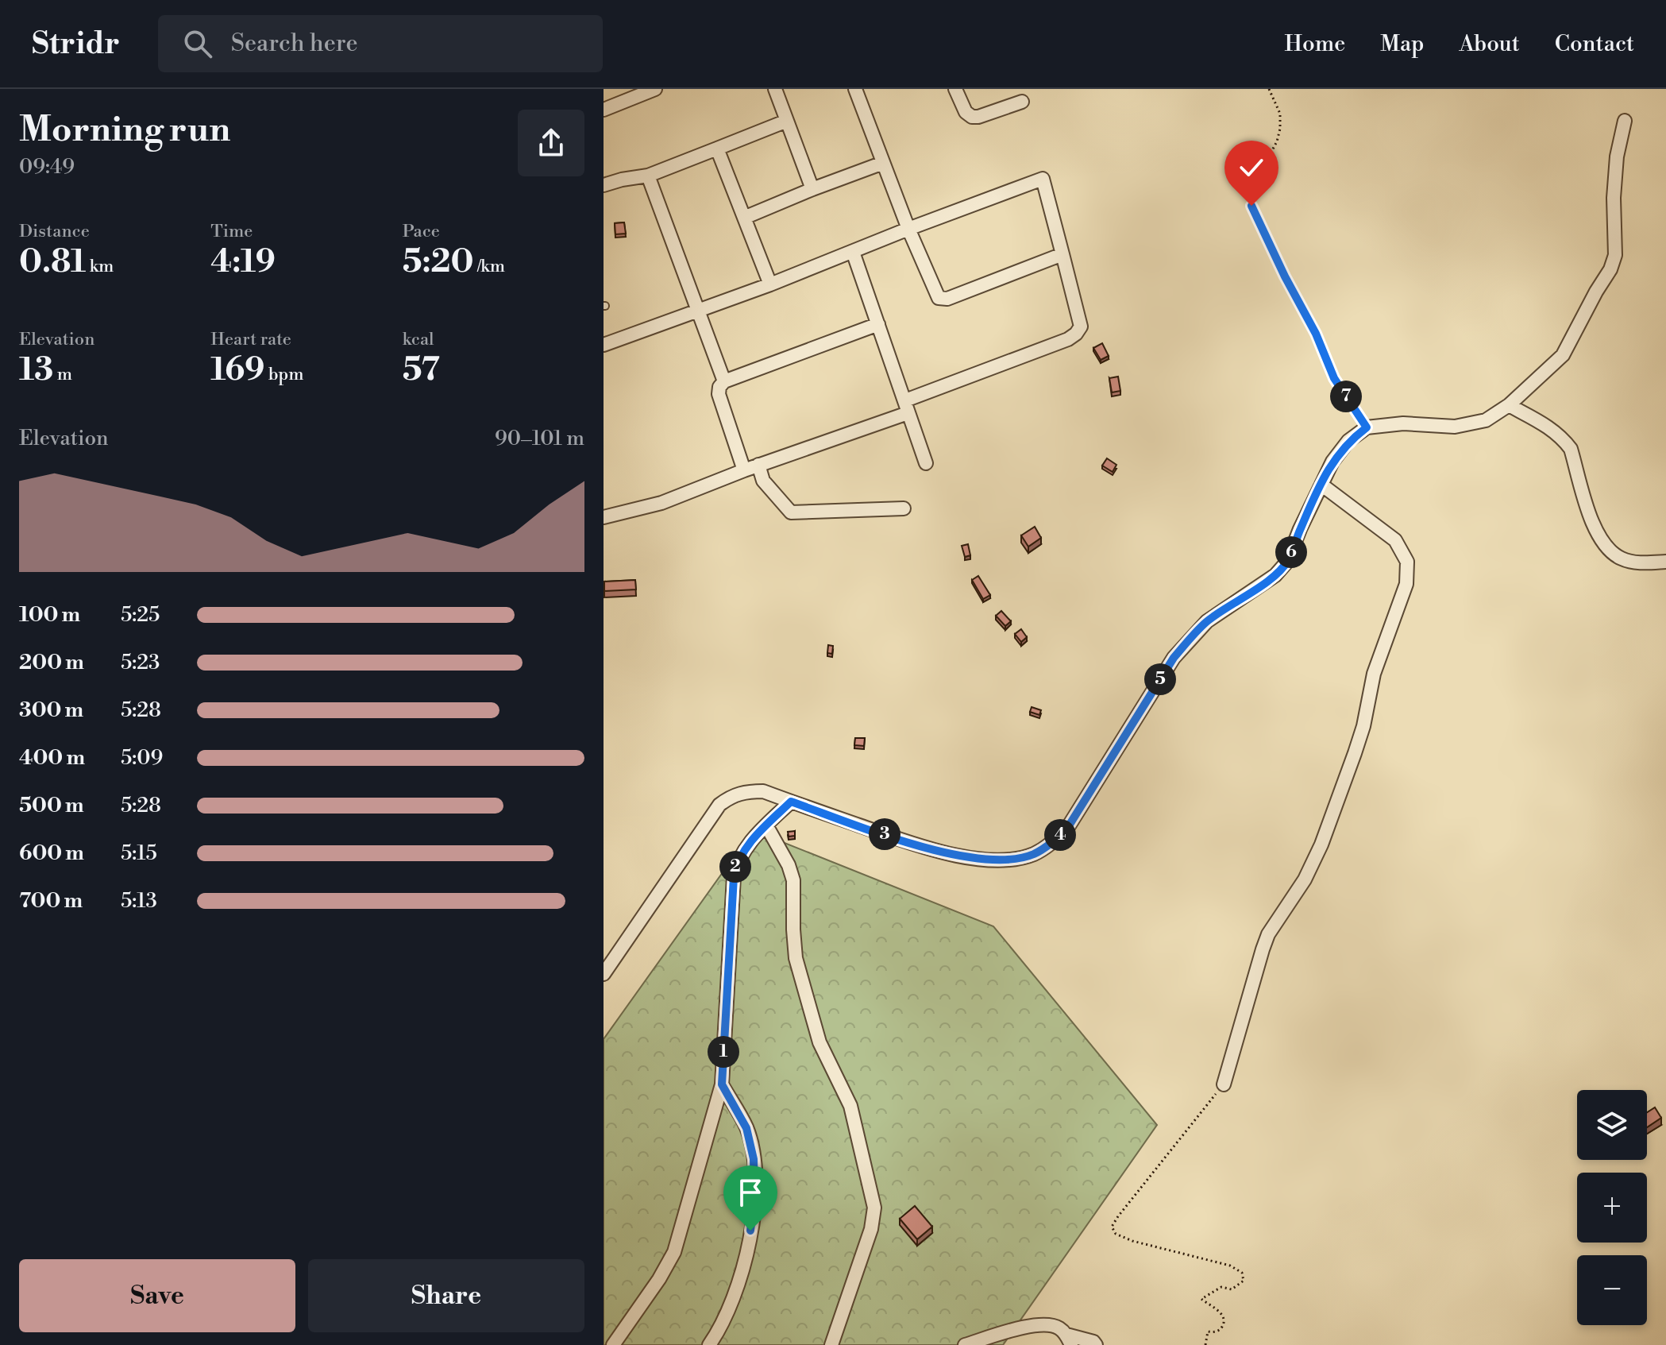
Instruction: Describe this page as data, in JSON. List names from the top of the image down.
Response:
{
  "page": {
    "header": "Stridr",
    "search": "Search here",
    "nav": [
      "Home",
      "Map",
      "About",
      "Contact"
    ],
    "heading": ["Morning run", "09:49"],
    "stats": [
      ["Distance", "0.81 km"],
      ["Time", "4:19"],
      ["Pace", "5:20 /km"],
      ["Elevation", "13 m"],
      ["Heart rate", "169 bpm"],
      ["kcal", "57"]
    ],
    "pins": [
      "7",
      "6",
      "5",
      "3",
      "4",
      "2",
      "1"
    ],
    "chart": ["Elevation", "90–101 m"],
    "list": [
      {
        "name": "100 m",
        "note": "5:25"
      },
      {
        "name": "200 m",
        "note": "5:23"
      },
      {
        "name": "300 m",
        "note": "5:28"
      },
      {
        "name": "400 m",
        "note": "5:09"
      },
      {
        "name": "500 m",
        "note": "5:28"
      },
      {
        "name": "600 m",
        "note": "5:15"
      },
      {
        "name": "700 m",
        "note": "5:13"
      }
    ],
    "map_buttons": ["+", "−"],
    "buttons": ["Save", "Share"]
  }
}
